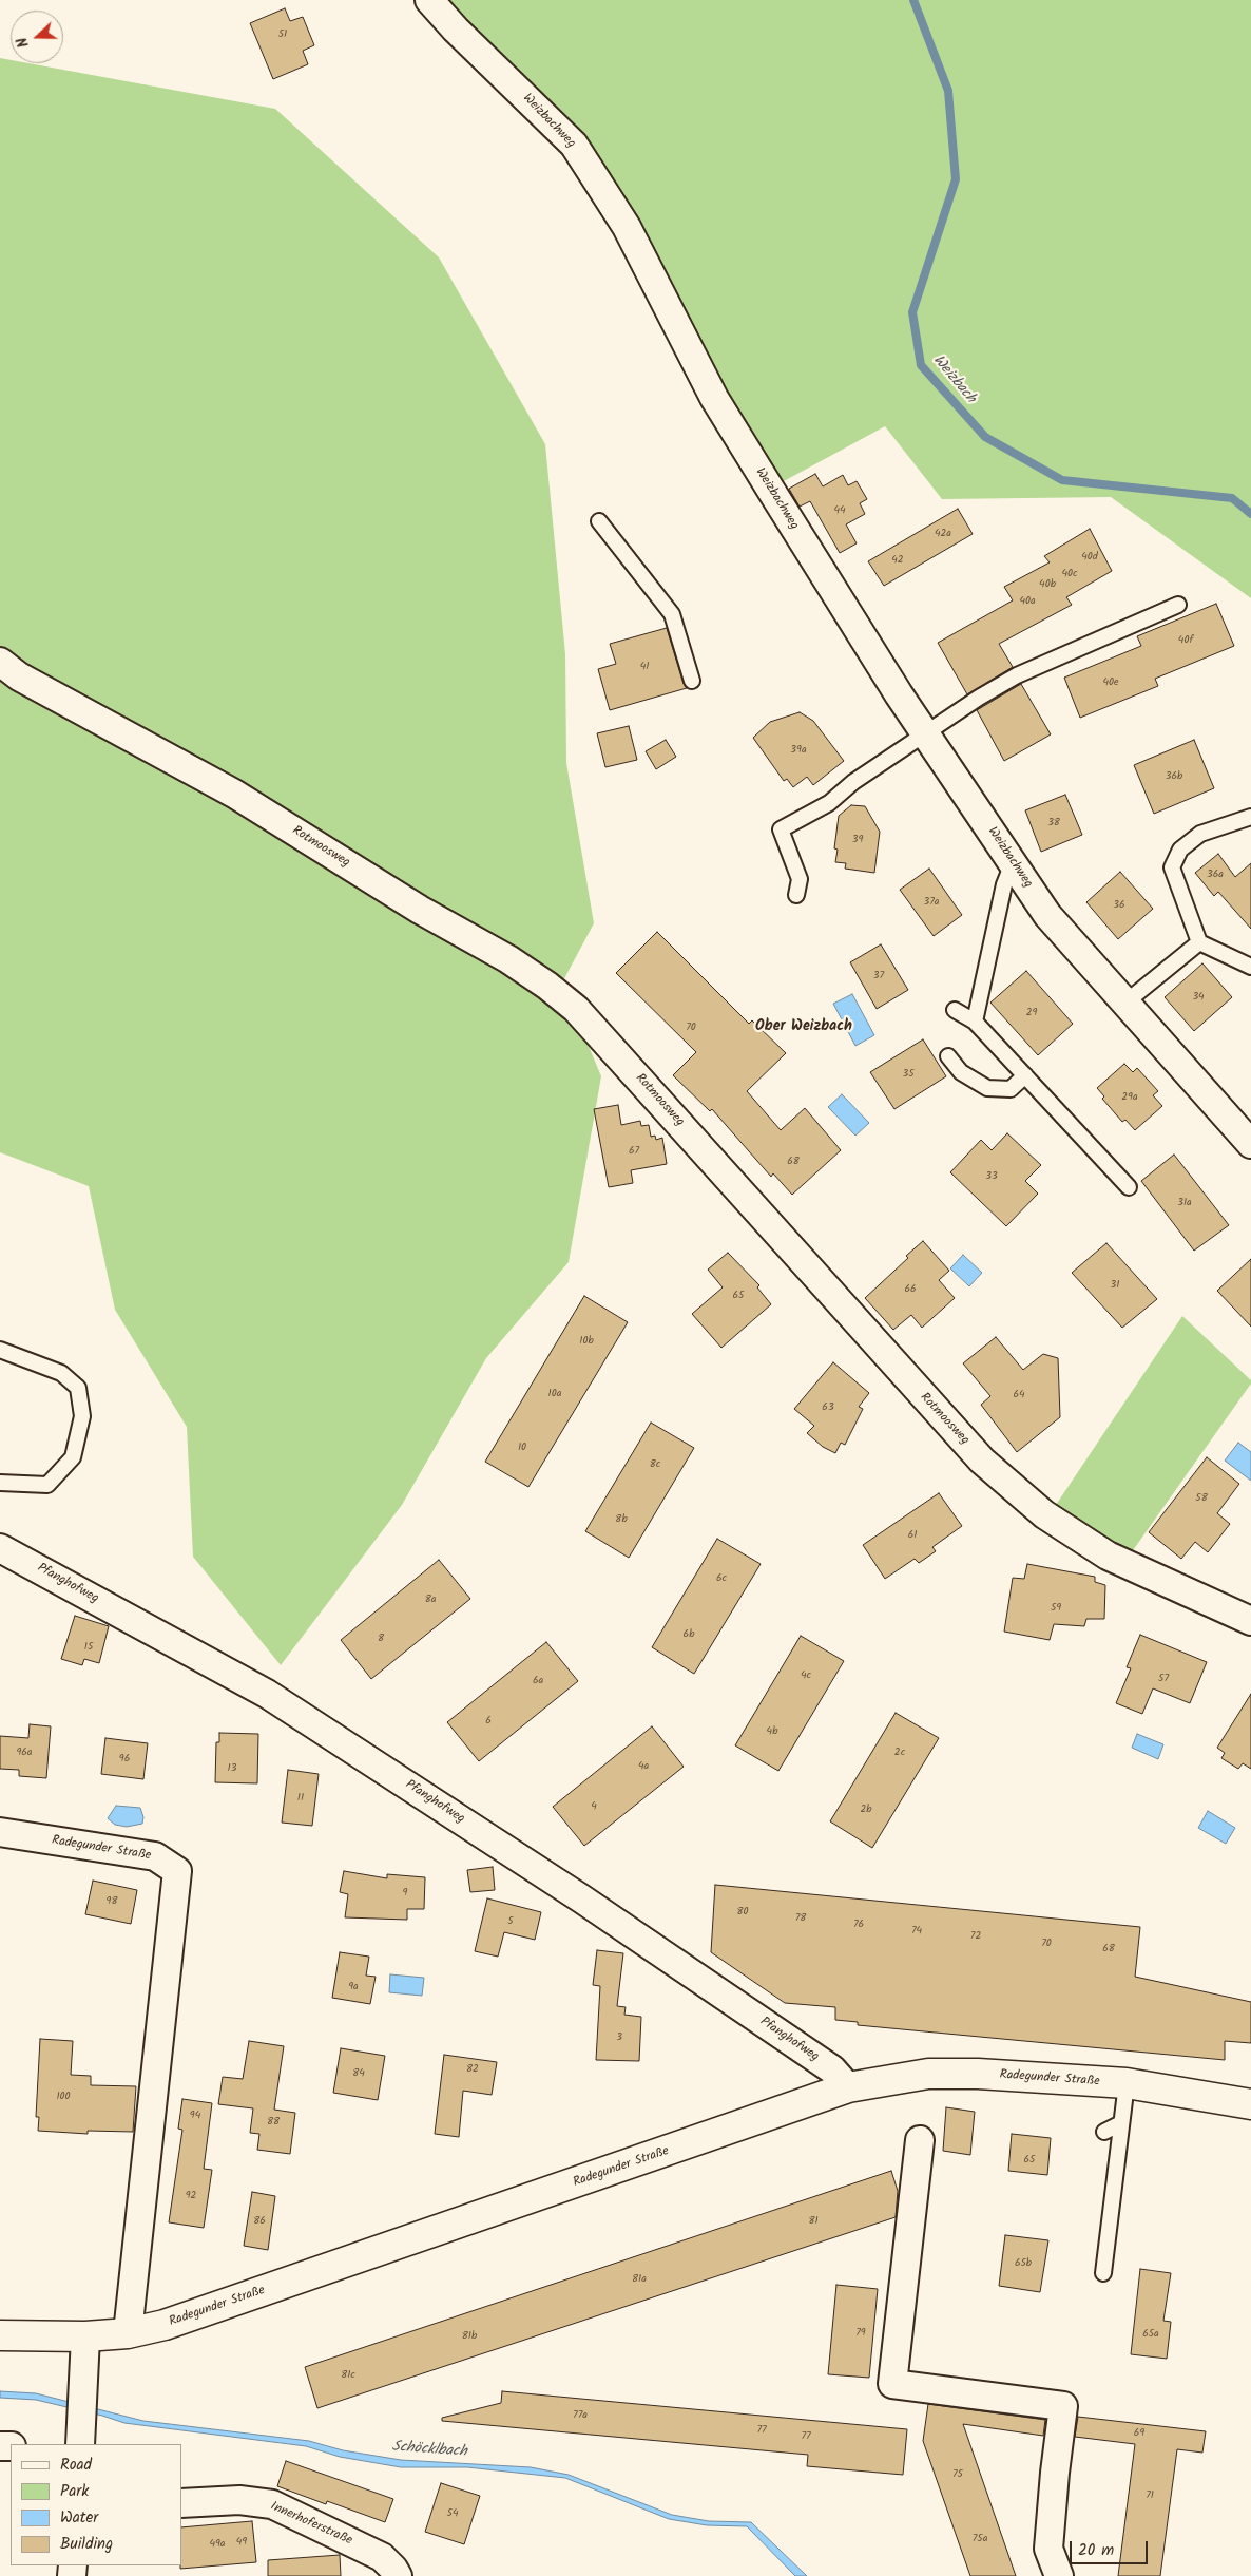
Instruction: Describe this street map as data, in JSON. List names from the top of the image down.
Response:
{
  "streets": {
    "main road": ["Radegunder Straße"],
    "street": [
      "Weizbachweg",
      "Rotmoosweg",
      "Pfanghofweg",
      "Innerhoferstraße"
    ]
  },
  "crossings": [
    ["Pfanghofweg", "Radegunder Straße"]
  ],
  "districts": ["Ober Weizbach"],
  "water": ["Weizbach", "Schöcklbach"],
  "house_numbers": [
    "51",
    "44",
    "42a",
    "40d",
    "42",
    "40c",
    "40b",
    "40a",
    "40f",
    "41",
    "40e",
    "39a",
    "36b",
    "38",
    "39",
    "36a",
    "37a",
    "36",
    "37",
    "34",
    "29",
    "70",
    "35",
    "29a",
    "67",
    "68",
    "33",
    "31a",
    "31",
    "66",
    "65",
    "10b",
    "10a",
    "64",
    "63",
    "10",
    "8c",
    "58",
    "8b",
    "61",
    "6c",
    "8a",
    "59",
    "6b",
    "8",
    "15",
    "4c",
    "57",
    "6a",
    "6",
    "4b",
    "96a",
    "2c",
    "96",
    "4a",
    "13",
    "11",
    "4",
    "2b",
    "9",
    "98",
    "80",
    "78",
    "5",
    "76",
    "74",
    "72",
    "70",
    "68",
    "9a",
    "3",
    "82",
    "84",
    "100",
    "94",
    "88",
    "65",
    "92",
    "86",
    "81",
    "65b",
    "81a",
    "79",
    "65a",
    "81b",
    "81c",
    "77a",
    "77",
    "69",
    "77",
    "75",
    "71",
    "54",
    "75a",
    "49",
    "49a"
  ],
  "legend": [
    "Road",
    "Park",
    "Water",
    "Building"
  ],
  "scale_bar": "20 m",
  "north": "left"
}
